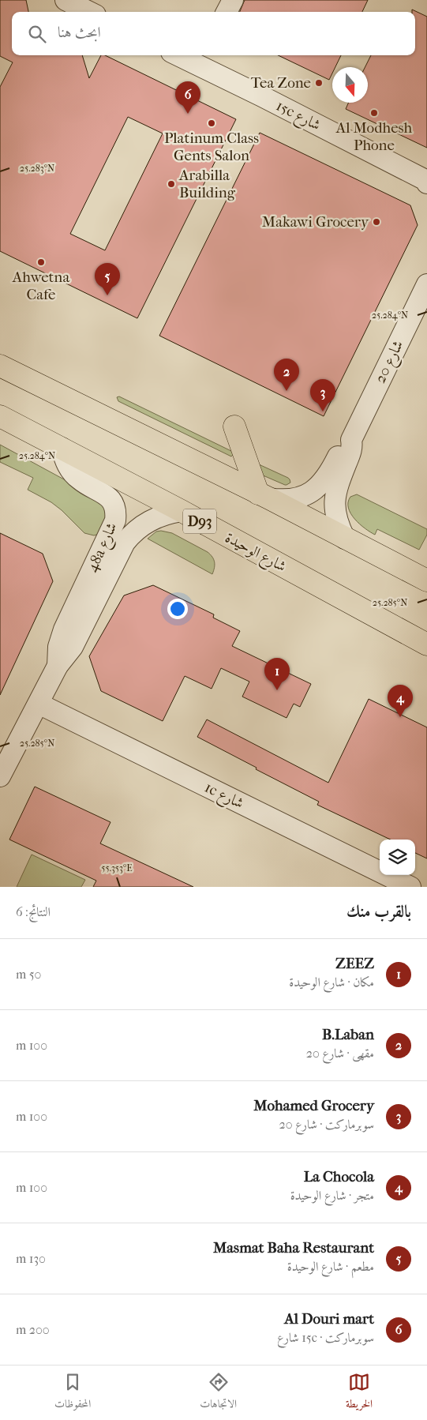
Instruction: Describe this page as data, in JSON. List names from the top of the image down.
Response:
{
  "streets": {
    "main road": ["D93", "شارع الوحيدة"],
    "street": [
      "15c شارع",
      "شارع 20",
      "48a شارع",
      "1c شارع"
    ]
  },
  "crossings": [
    ["48a شارع", "شارع الوحيدة"],
    ["48a شارع", "1c شارع"]
  ],
  "places": [
    "Tea Zone",
    "Al Modhesh Phone",
    "Platinum Class Gents Salon",
    "Arabilla Building",
    "Makawi Grocery",
    "Ahwetna Cafe"
  ],
  "north": "bottom",
  "page": {
    "search": "ابحث هنا",
    "pins": [
      "6",
      "5",
      "2",
      "3",
      "1",
      "4"
    ],
    "heading": ["بالقرب منك", "النتائج: 6"],
    "list": [
      {
        "mark": "1",
        "name": "ZEEZ",
        "note": "مكان · شارع الوحيدة",
        "value": "50 m"
      },
      {
        "mark": "2",
        "name": "B.Laban",
        "note": "مقهى · شارع 20",
        "value": "100 m"
      },
      {
        "mark": "3",
        "name": "Mohamed Grocery",
        "note": "سوبرماركت · شارع 20",
        "value": "100 m"
      },
      {
        "mark": "4",
        "name": "La Chocola",
        "note": "متجر · شارع الوحيدة",
        "value": "100 m"
      },
      {
        "mark": "5",
        "name": "Masmat Baha Restaurant",
        "note": "مطعم · شارع الوحيدة",
        "value": "130 m"
      },
      {
        "mark": "6",
        "name": "Al Douri mart",
        "note": "سوبرماركت · 15c شارع",
        "value": "200 m"
      }
    ],
    "nav": ["الخريطة", "الاتجاهات", "المحفوظات"]
  },
  "coordinates": [
    "25.283°N",
    "25.284°N",
    "25.285°N",
    "55.353°E"
  ]
}
